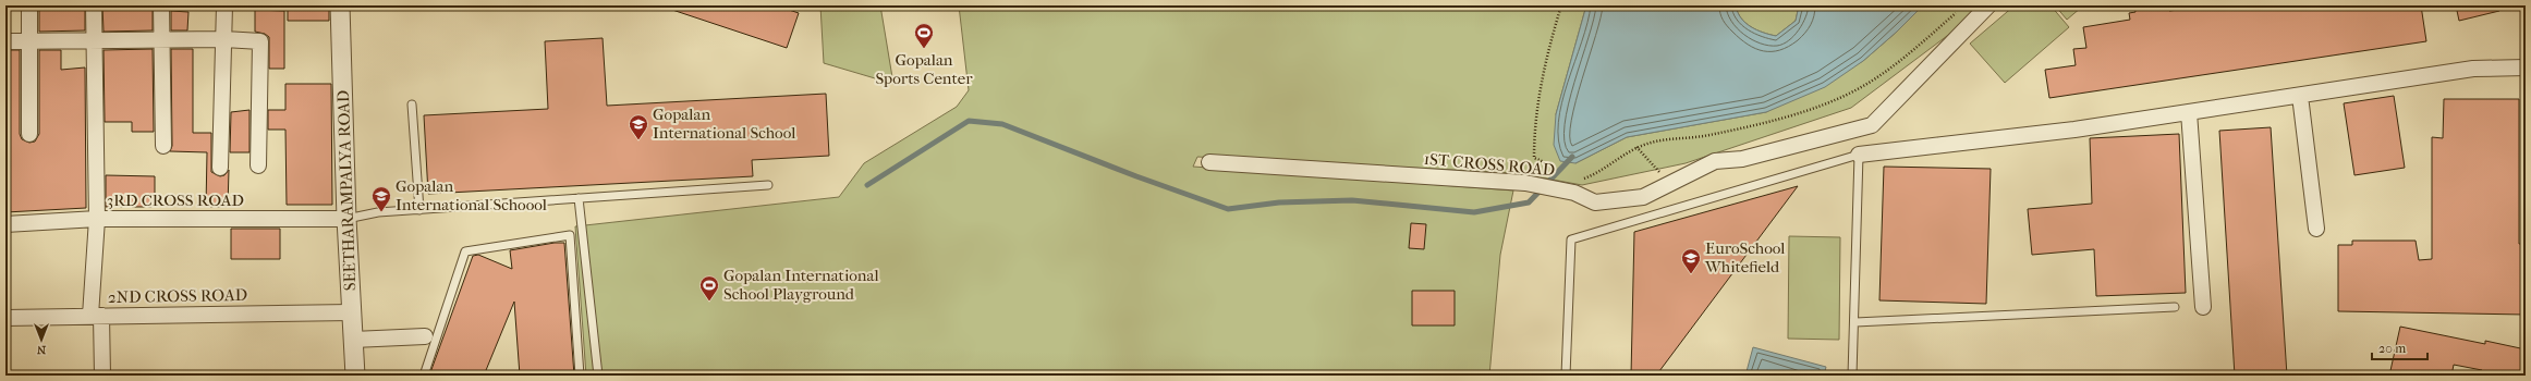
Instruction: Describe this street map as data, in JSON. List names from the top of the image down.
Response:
{
  "streets": {
    "street": [
      "1ST CROSS ROAD",
      "SEETHARAMPALYA ROAD",
      "3RD CROSS ROAD",
      "2ND CROSS ROAD"
    ]
  },
  "crossings": [
    ["SEETHARAMPALYA ROAD", "3RD CROSS ROAD"],
    ["SEETHARAMPALYA ROAD", "2ND CROSS ROAD"]
  ],
  "places": {
    "sports": ["Gopalan Sports Center", "Gopalan International School Playground"],
    "school or university": ["Gopalan International School", "Gopalan International Schoool", "EuroSchool Whitefield"]
  },
  "scale_bar": "20 m",
  "north": "bottom"
}
